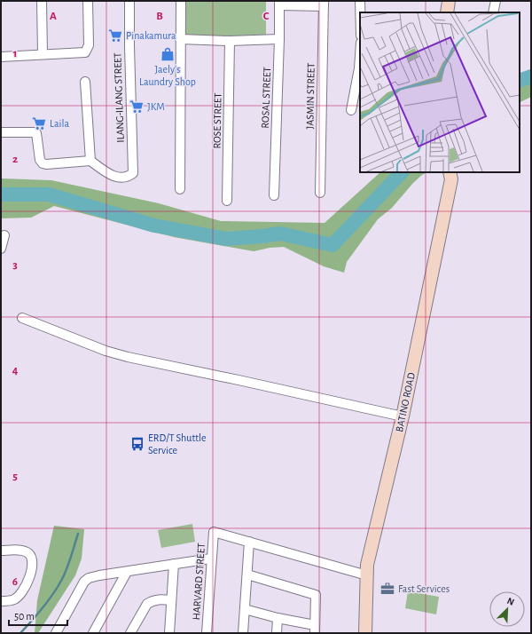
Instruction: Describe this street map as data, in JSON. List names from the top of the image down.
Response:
{
  "streets": {
    "main road": ["BATINO ROAD"],
    "street": [
      "JASMIN STREET",
      "ILANG-ILANG STREET",
      "ROSAL STREET",
      "ROSE STREET",
      "HARVARD STREET"
    ]
  },
  "places": {
    "supermarket": ["Pinakamura", "JKM", "Laila"],
    "shop": ["Jaely's Laundry Shop"],
    "bus stop": ["ERD/T Shuttle Service"],
    "office": ["Fast Services"]
  },
  "scale_bar": "50 m",
  "north": "top right",
  "grid": {
    "columns": ["A", "B", "C"],
    "rows": [
      "1",
      "2",
      "3",
      "4",
      "5",
      "6"
    ]
  }
}
